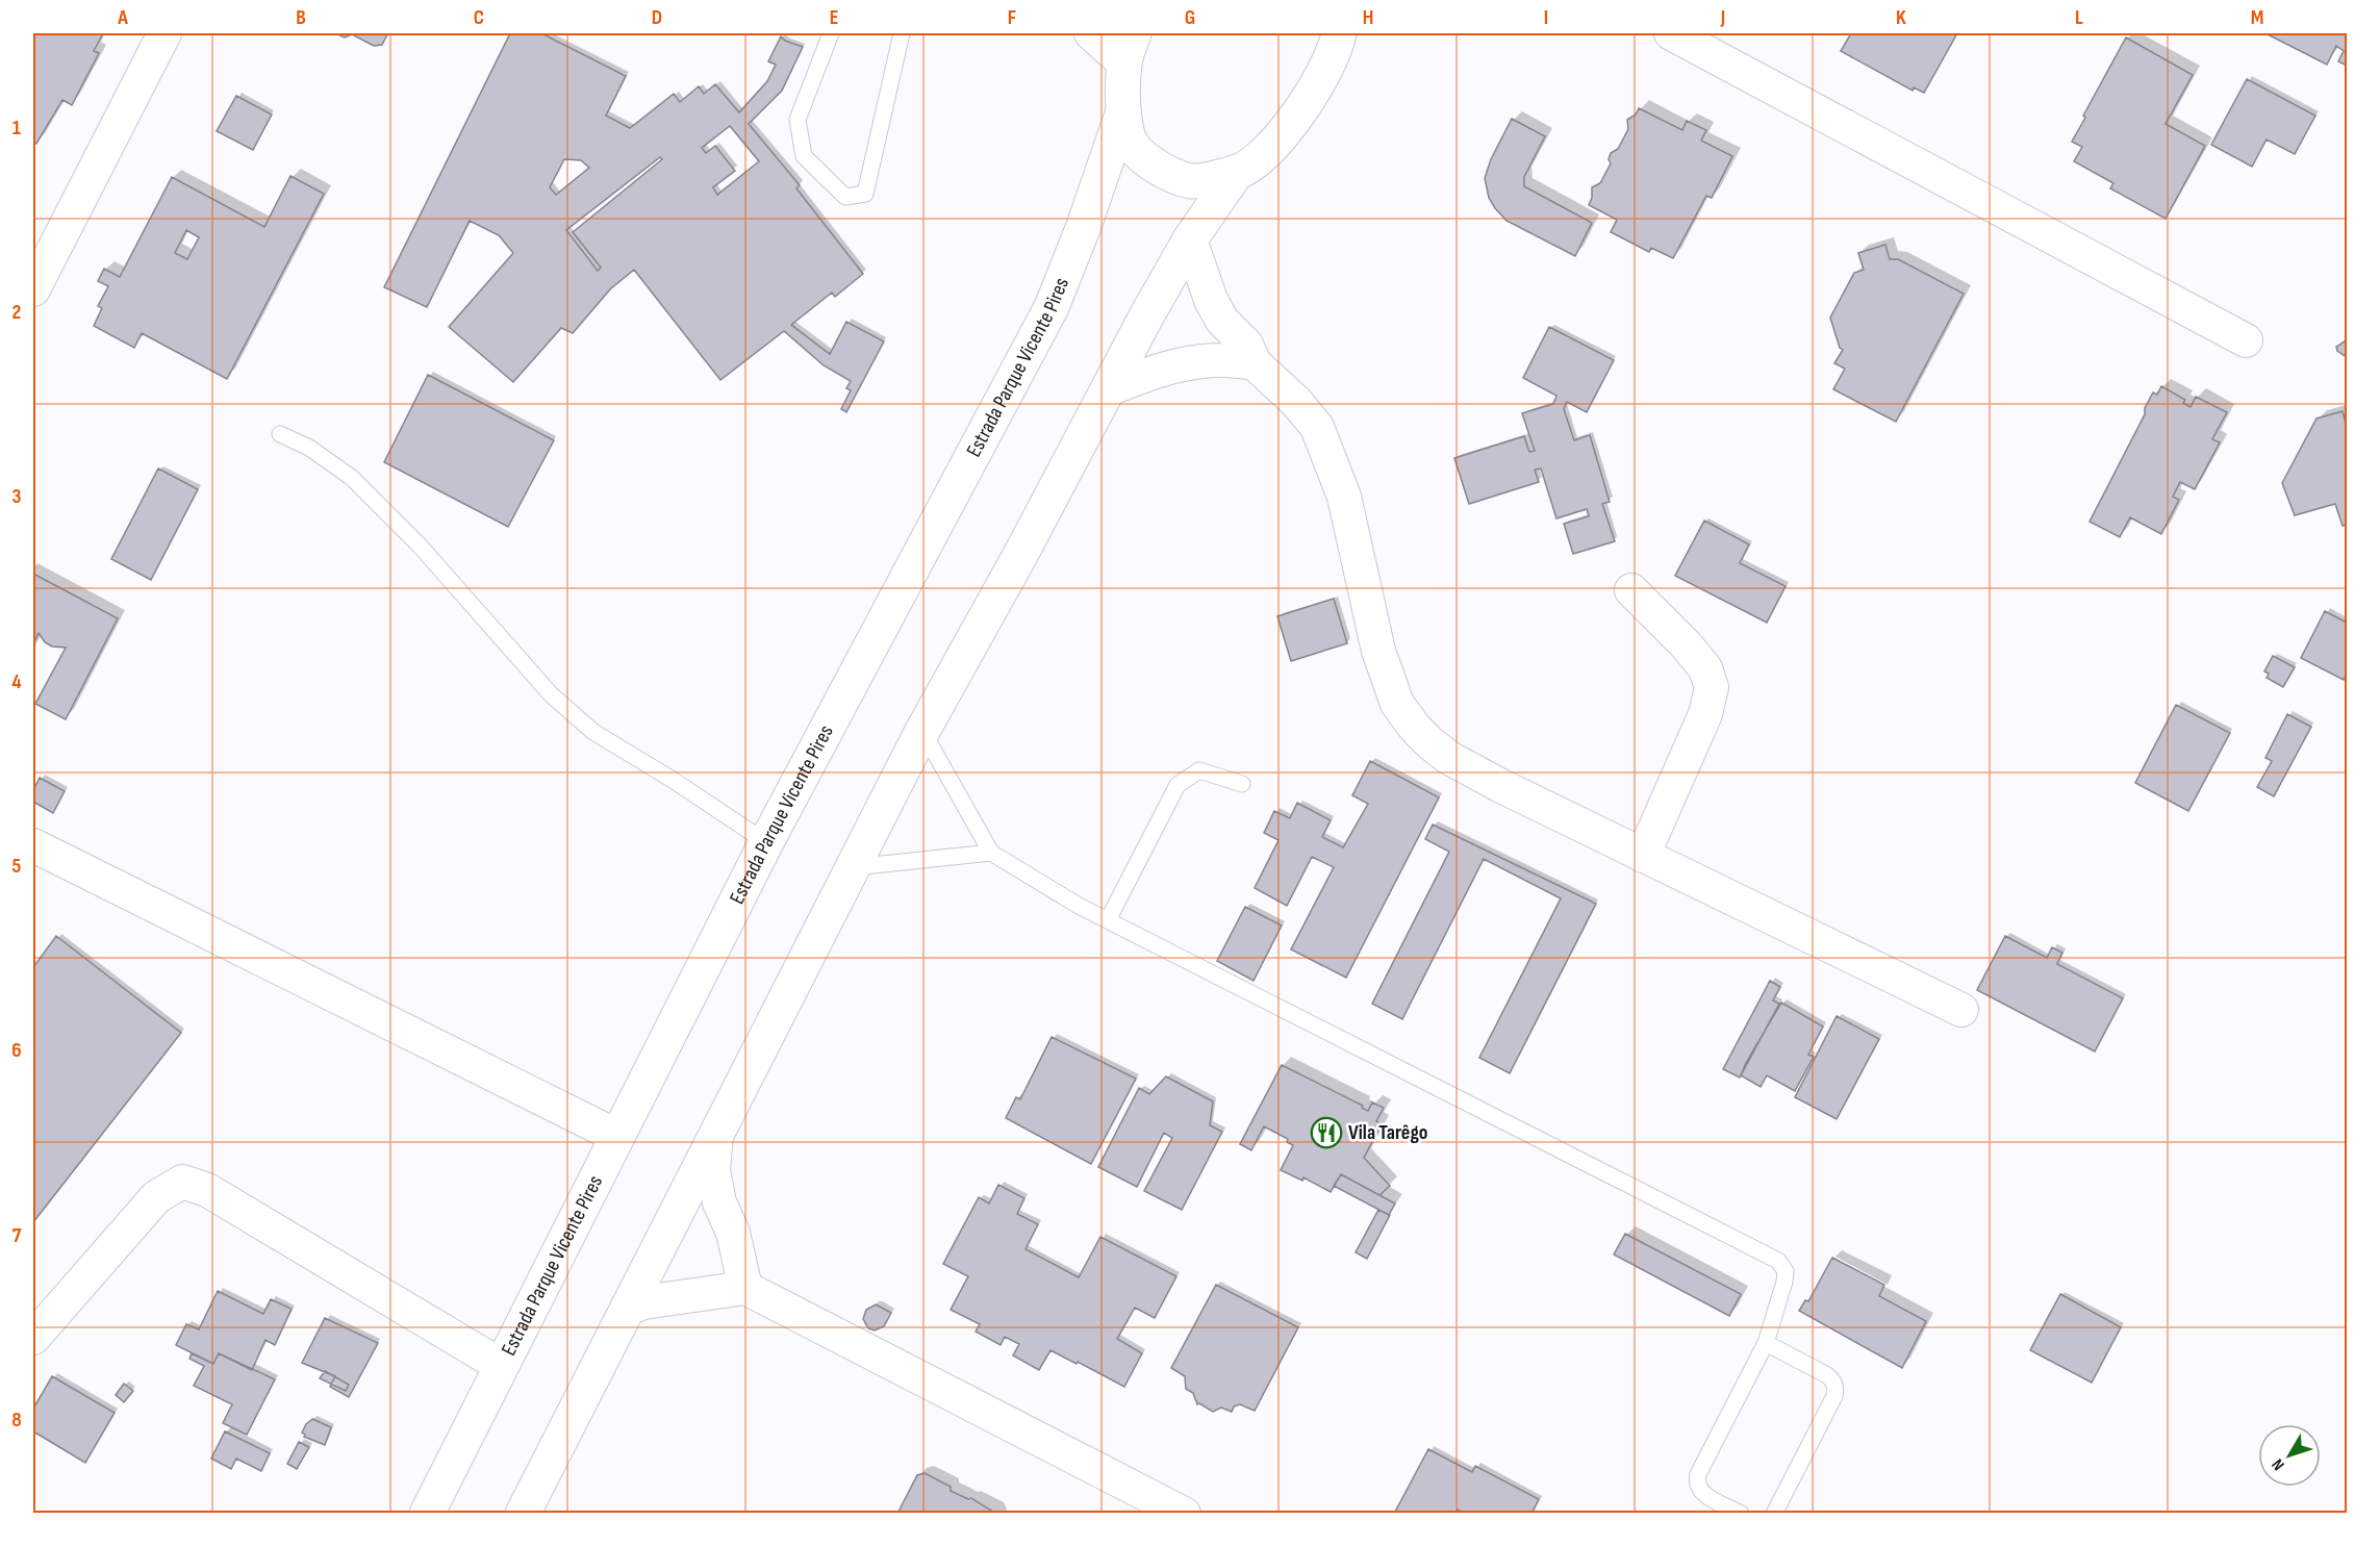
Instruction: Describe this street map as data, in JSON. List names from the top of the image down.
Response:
{
  "streets": {
    "main road": ["Estrada Parque Vicente Pires"]
  },
  "places": {
    "restaurant": ["Vila Tarêgo"]
  },
  "north": "bottom left",
  "grid": {
    "columns": [
      "A",
      "B",
      "C",
      "D",
      "E",
      "F",
      "G",
      "H",
      "I",
      "J",
      "K",
      "L",
      "M"
    ],
    "rows": [
      "1",
      "2",
      "3",
      "4",
      "5",
      "6",
      "7",
      "8"
    ]
  }
}
